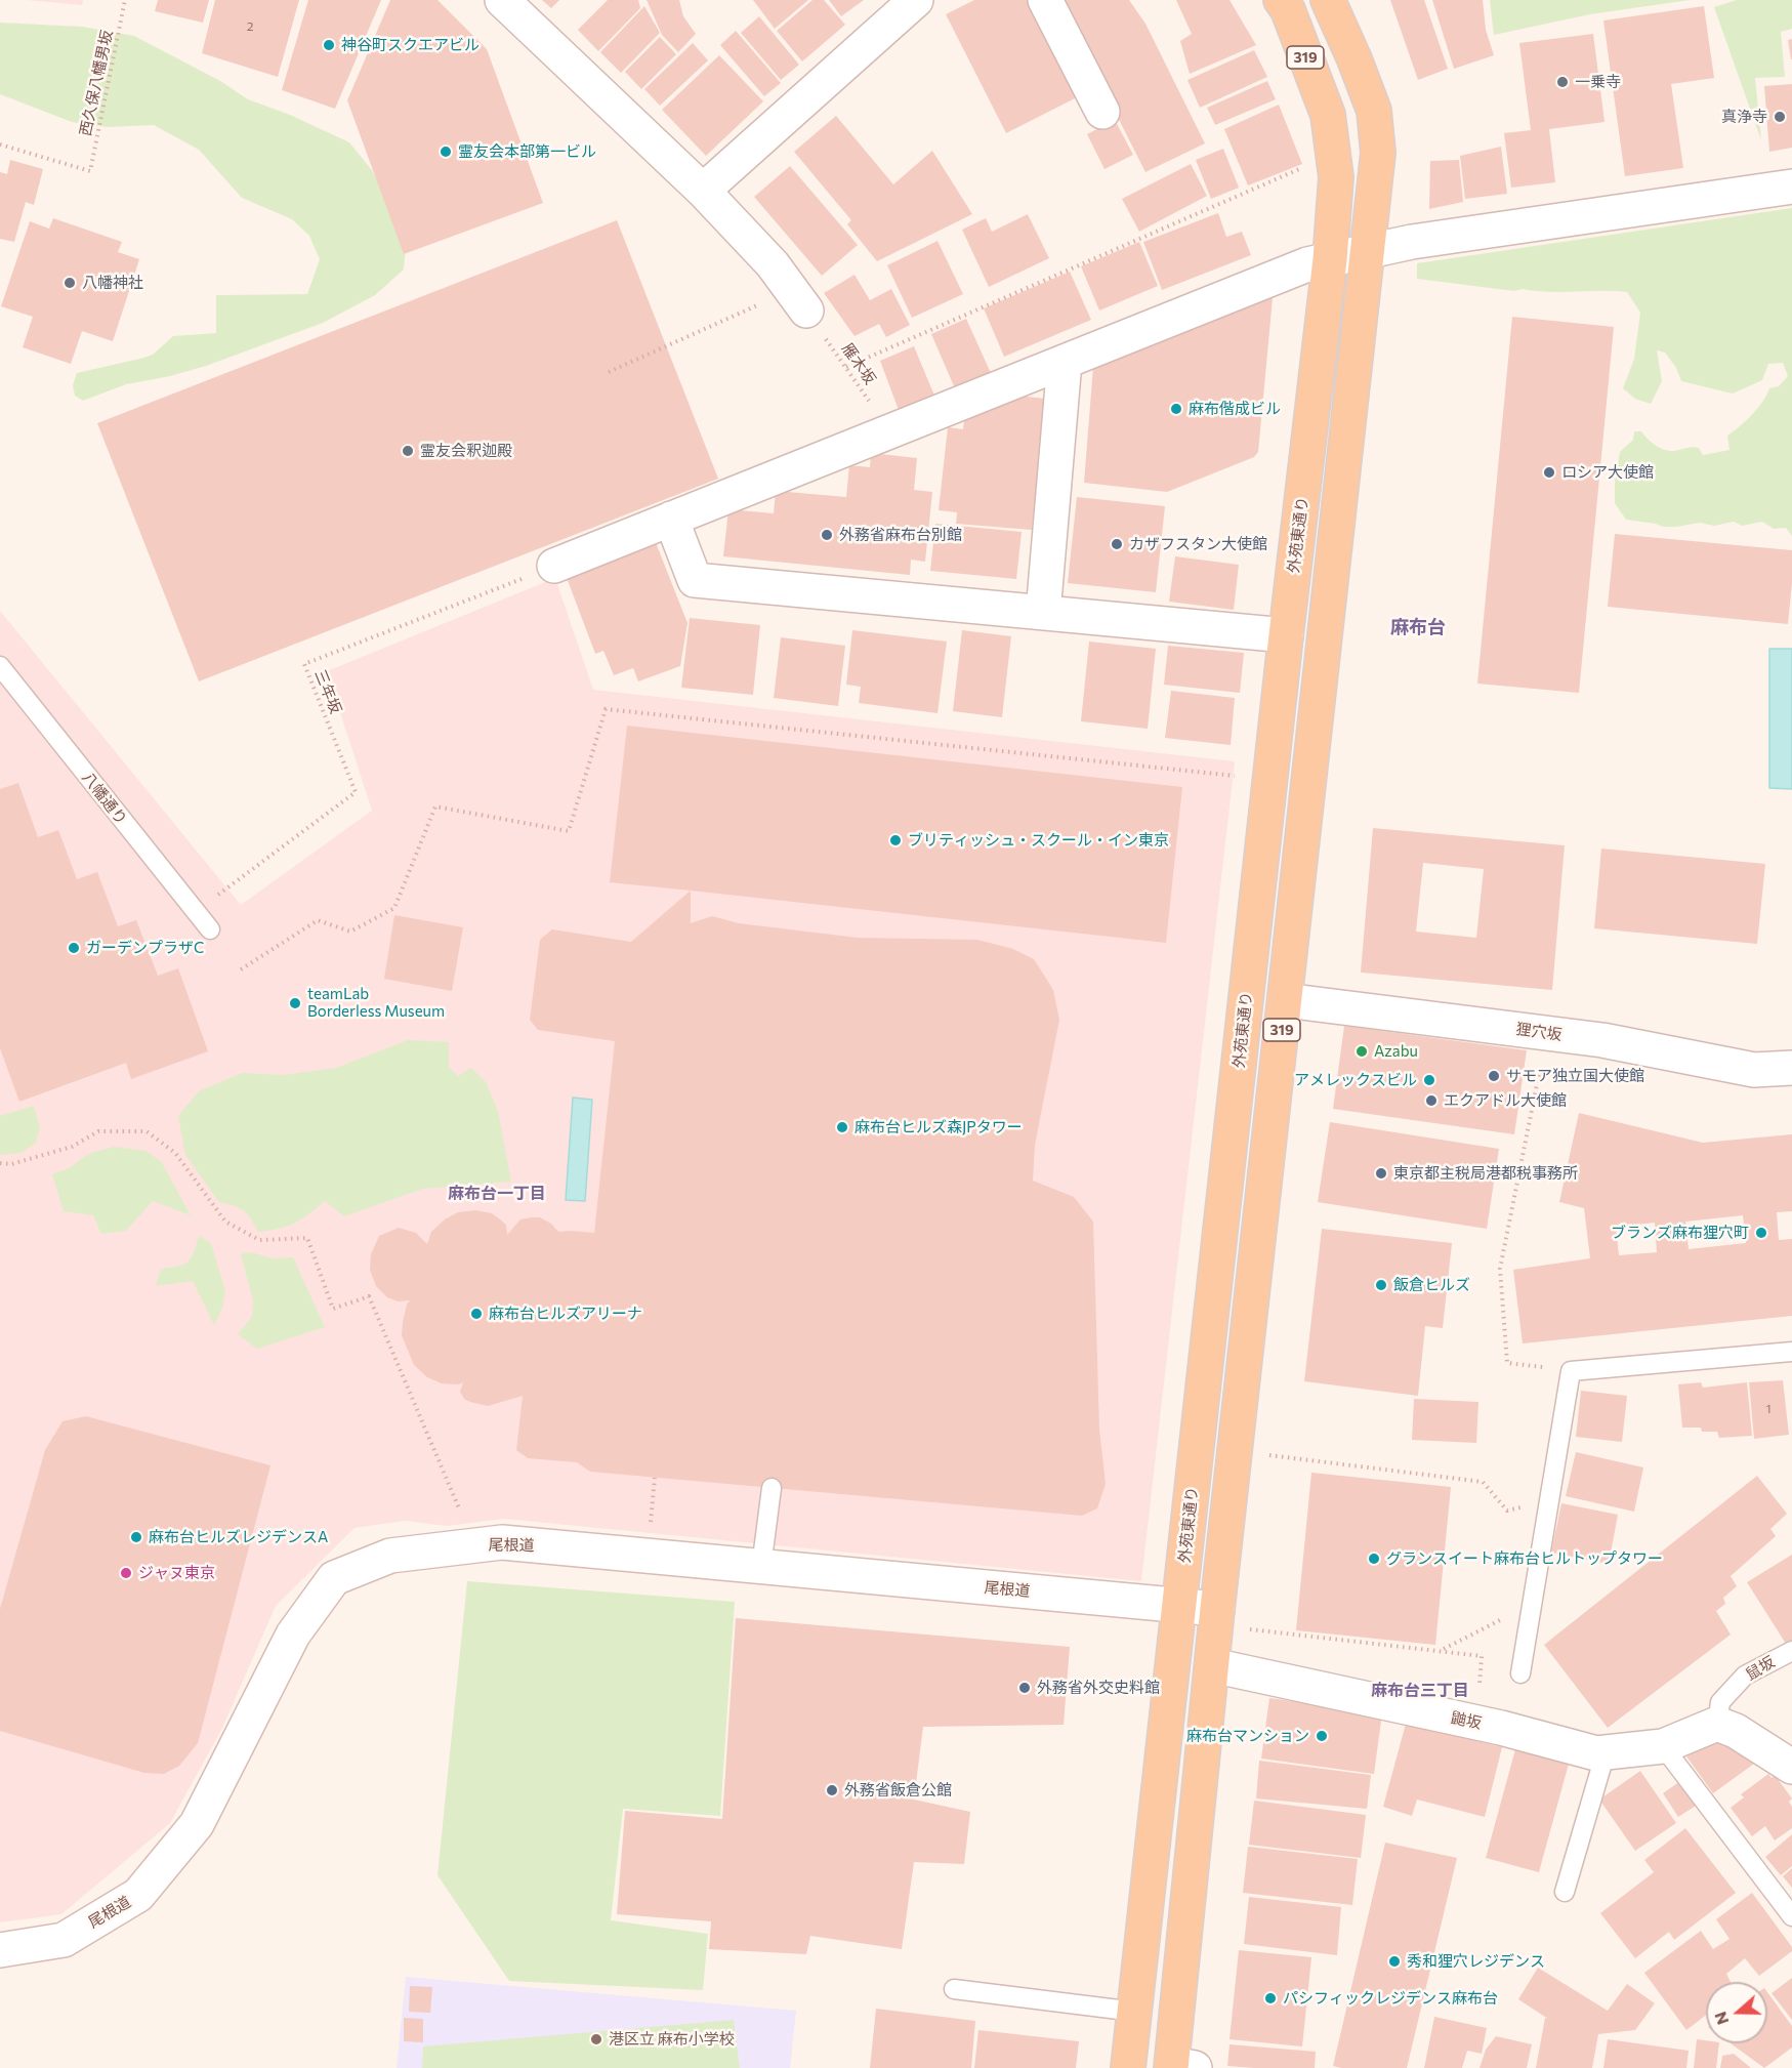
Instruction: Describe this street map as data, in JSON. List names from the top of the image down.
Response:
{
  "streets": {
    "main road": ["319", "外苑東通り"],
    "street": ["狸穴坂", "尾根道", "鼬坂"],
    "lane": ["八幡通り", "鼠坂"],
    "path": ["西久保八幡男坂", "雁木坂", "三年坂"]
  },
  "crossings": [
    ["319", "狸穴坂"],
    ["319", "尾根道"],
    ["319", "鼬坂"],
    ["外苑東通り", "尾根道"],
    ["三年坂", "八幡通り"],
    ["鼠坂", "鼬坂"]
  ],
  "districts": ["麻布台", "麻布台一丁目", "麻布台三丁目"],
  "places": [
    "神谷町スクエアビル",
    "一乗寺",
    "真浄寺",
    "霊友会本部第一ビル",
    "八幡神社",
    "麻布偕成ビル",
    "霊友会釈迦殿",
    "ロシア大使館",
    "外務省麻布台別館",
    "カザフスタン大使館",
    "ブリティッシュ・スクール・イン東京",
    "ガーデンプラザC",
    "teamLab Borderless Museum",
    "Azabu",
    "サモア独立国大使館",
    "アメレックスビル",
    "エクアドル大使館",
    "麻布台ヒルズ森JPタワー",
    "東京都主税局港都税事務所",
    "ブランズ麻布狸穴町",
    "飯倉ヒルズ",
    "麻布台ヒルズアリーナ",
    "麻布台ヒルズレジデンスA",
    "グランスイート麻布台ヒルトップタワー",
    "ジャヌ東京",
    "外務省外交史料館",
    "麻布台マンション",
    "外務省飯倉公館",
    "秀和狸穴レジデンス",
    "パシフィックレジデンス麻布台",
    "港区立 麻布小学校"
  ],
  "house_numbers": ["2", "1"],
  "north": "left"
}
